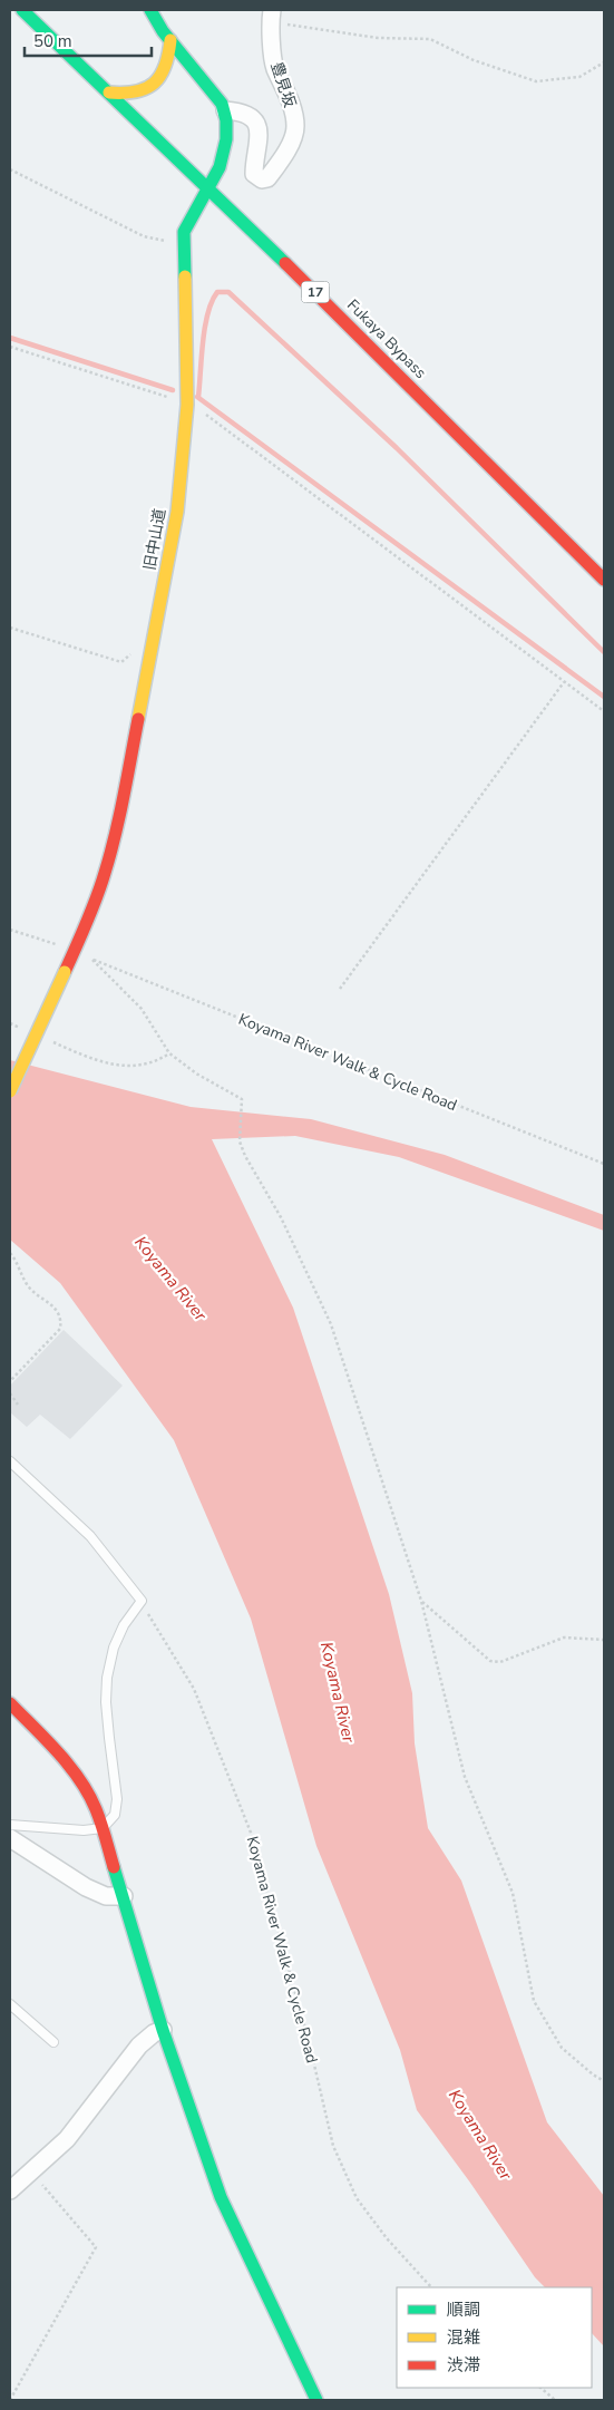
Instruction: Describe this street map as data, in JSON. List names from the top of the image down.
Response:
{
  "streets": {
    "main road": ["17", "Fukaya Bypass", "旧中山道"],
    "street": ["豊見坂"],
    "path": ["Koyama River Walk & Cycle Road"]
  },
  "crossings": [
    ["豊見坂", "旧中山道"],
    ["Fukaya Bypass", "旧中山道"]
  ],
  "water": ["Koyama River"],
  "legend": ["順調", "混雑", "渋滞"],
  "scale_bar": "50 m"
}
